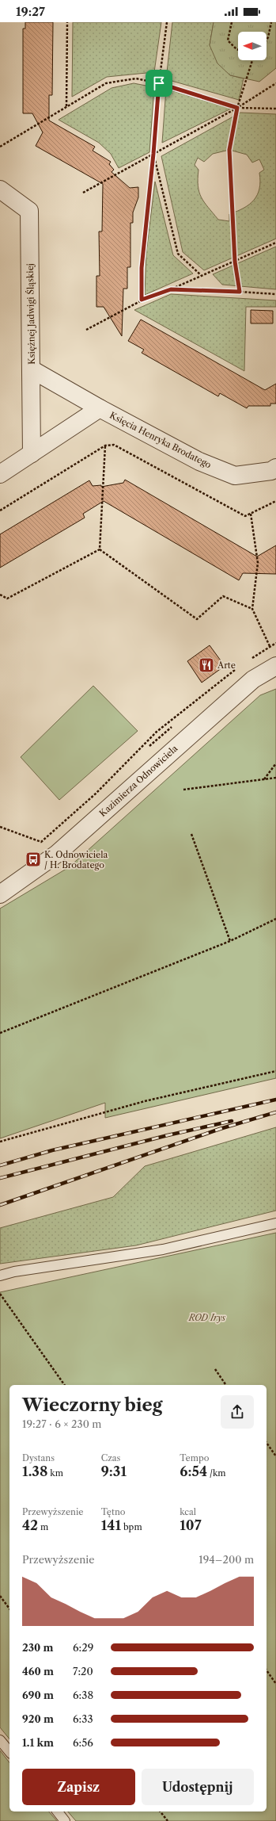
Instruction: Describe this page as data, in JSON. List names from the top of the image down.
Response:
{
  "streets": {
    "street": ["Księżnej Jadwigi Śląskiej", "Księcia Henryka Brodatego", "Kazimierza Odnowiciela"]
  },
  "crossings": [
    ["Księżnej Jadwigi Śląskiej", "Księcia Henryka Brodatego"]
  ],
  "parks": ["ROD Irys"],
  "places": {
    "restaurant": ["Arte"],
    "bus stop": ["K. Odnowiciela / H. Brodatego"]
  },
  "north": "left",
  "page": {
    "status": "19:27",
    "heading": ["Wieczorny bieg", "19:27 · 6 × 230 m"],
    "stats": [
      ["Dystans", "1.38 km"],
      ["Czas", "9:31"],
      ["Tempo", "6:54 /km"],
      ["Przewyższenie", "42 m"],
      ["Tętno", "141 bpm"],
      ["kcal", "107"]
    ],
    "chart": ["Przewyższenie", "194–200 m"],
    "list": [
      {
        "name": "230 m",
        "note": "6:29"
      },
      {
        "name": "460 m",
        "note": "7:20"
      },
      {
        "name": "690 m",
        "note": "6:38"
      },
      {
        "name": "920 m",
        "note": "6:33"
      },
      {
        "name": "1.1 km",
        "note": "6:56"
      }
    ],
    "buttons": ["Zapisz", "Udostępnij"]
  }
}
